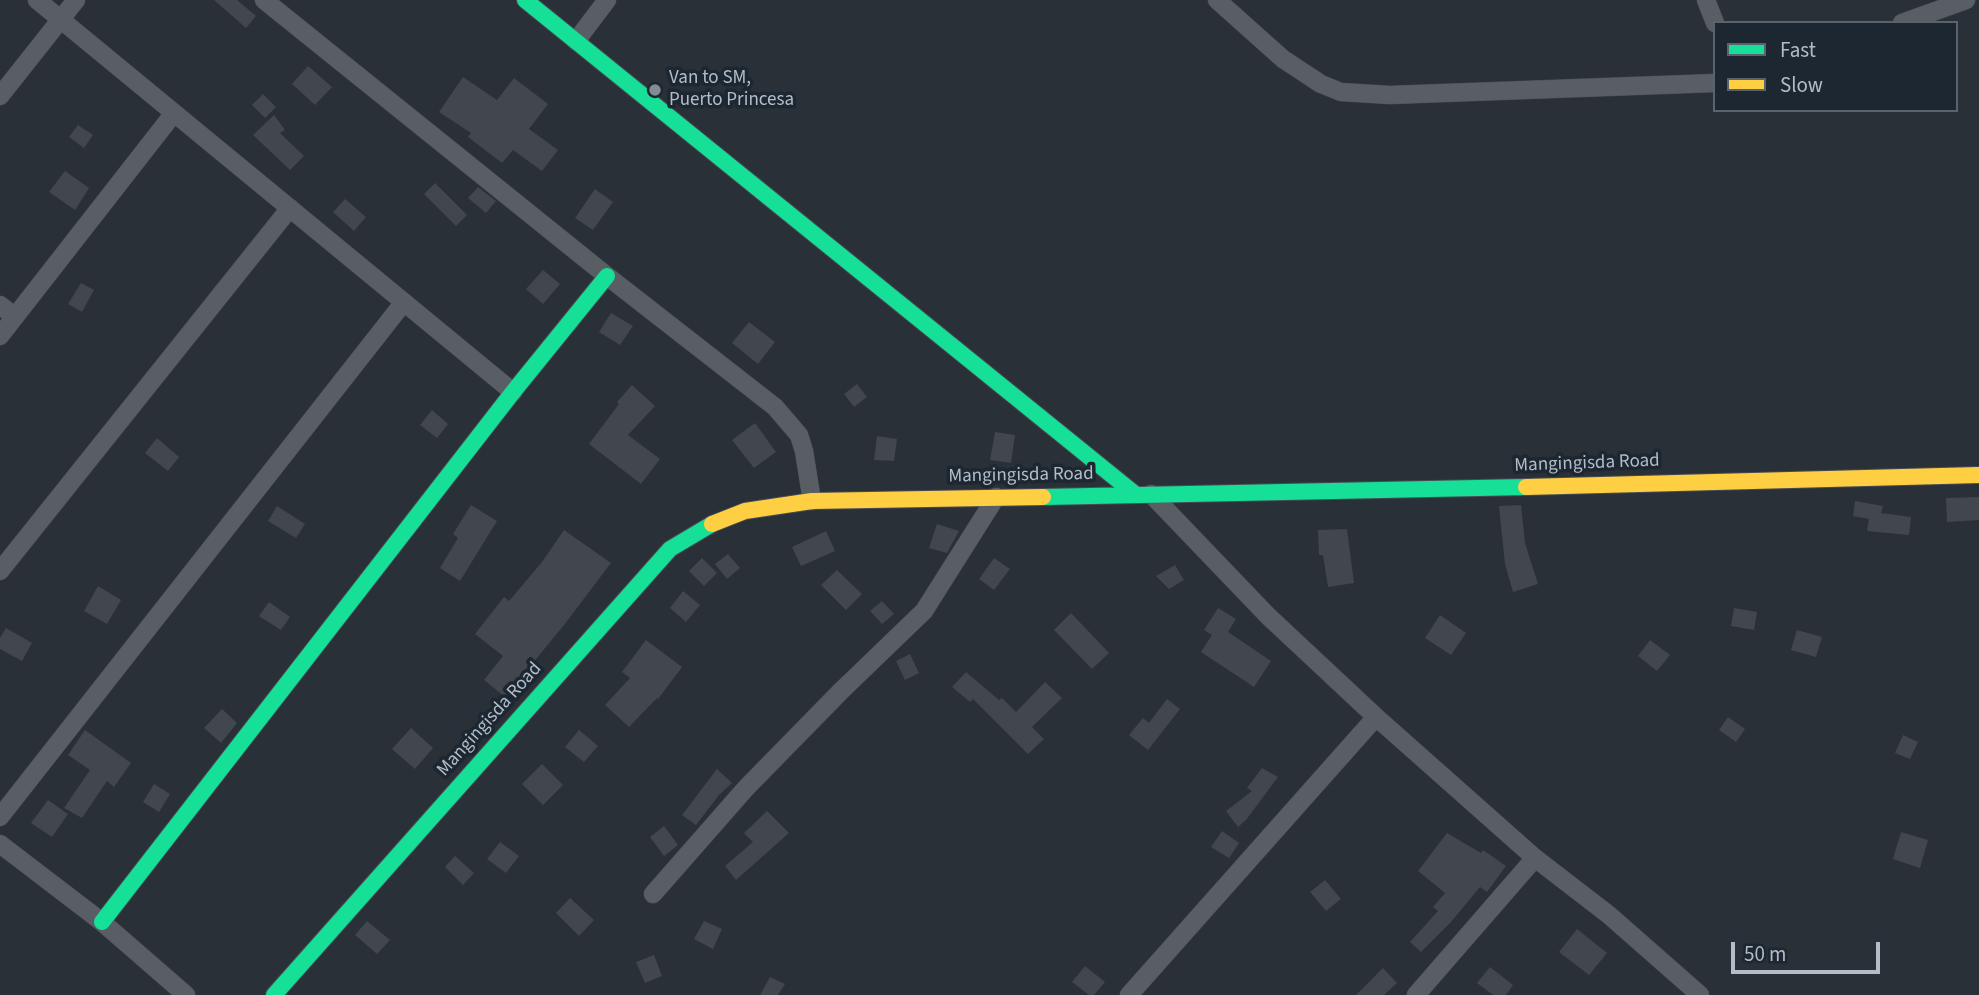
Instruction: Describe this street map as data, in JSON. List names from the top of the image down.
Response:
{
  "streets": {
    "street": ["Mangingisda Road"]
  },
  "places": ["Van to SM, Puerto Princesa"],
  "legend": ["Fast", "Slow"],
  "scale_bar": "50 m"
}
